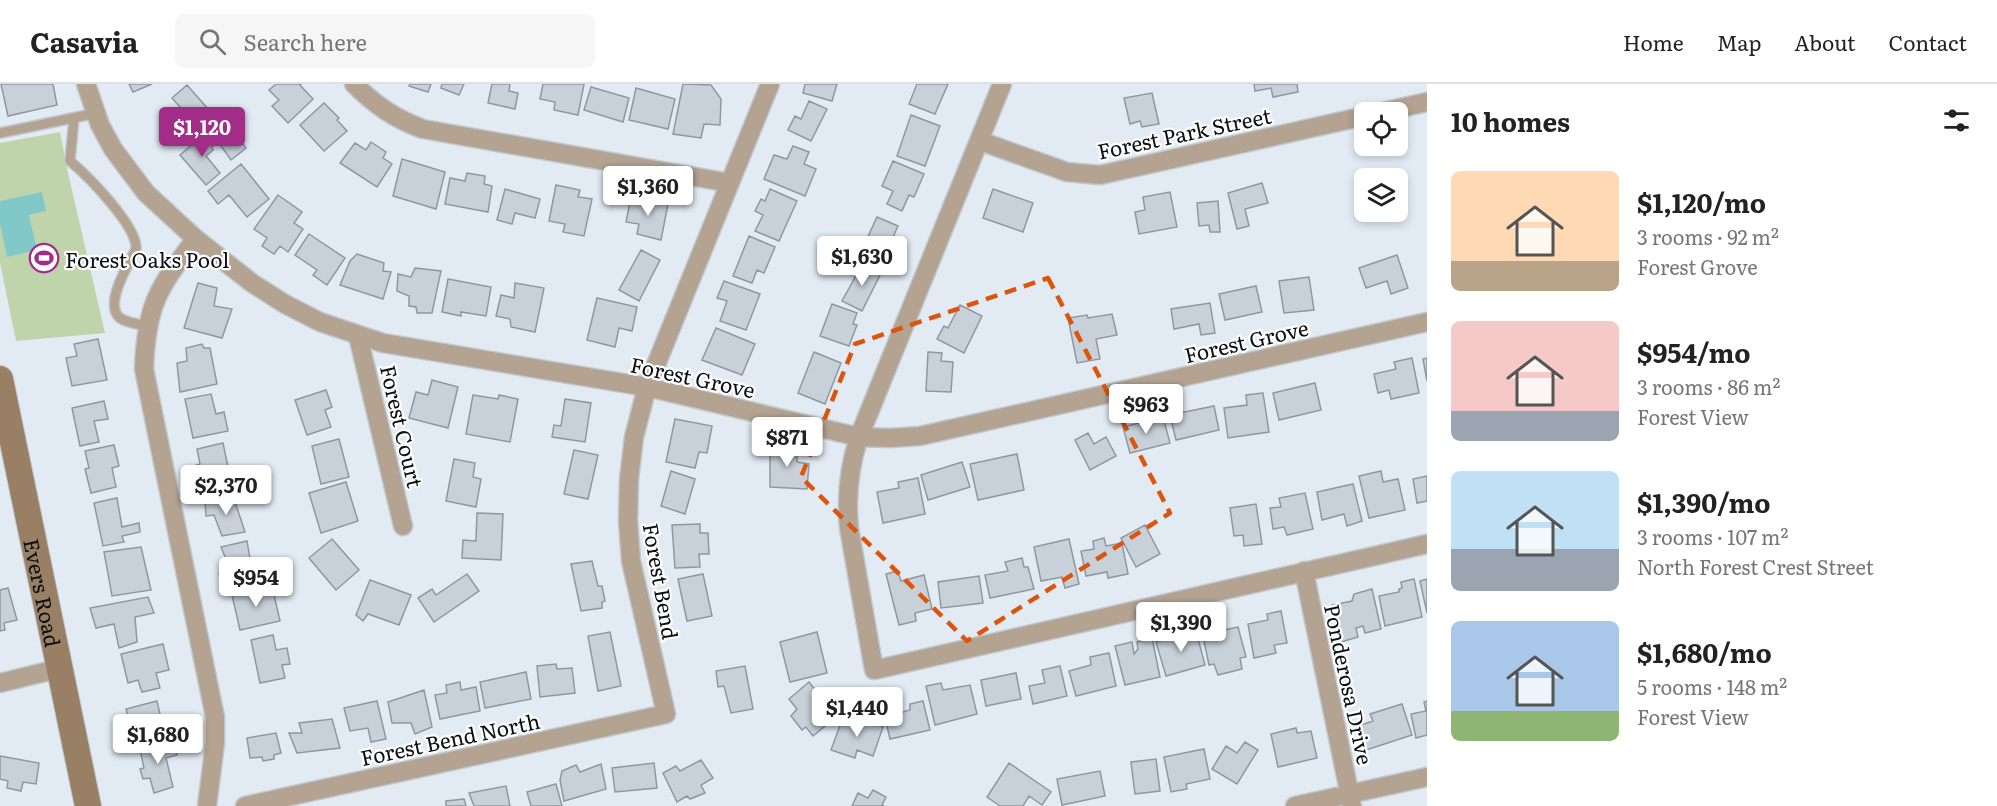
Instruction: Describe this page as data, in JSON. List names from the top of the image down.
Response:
{
  "streets": {
    "main road": ["Evers Road"],
    "street": [
      "Forest Park Street",
      "Forest Grove",
      "Forest Court",
      "Forest Bend",
      "Ponderosa Drive",
      "Forest Bend North"
    ]
  },
  "crossings": [
    ["Forest Grove", "Forest Court"],
    ["Forest Grove", "Forest Bend"],
    ["Forest Bend", "Forest Bend North"]
  ],
  "places": {
    "sports": ["Forest Oaks Pool"]
  },
  "page": {
    "header": "Casavia",
    "search": "Search here",
    "nav": [
      "Home",
      "Map",
      "About",
      "Contact"
    ],
    "heading": "10 homes",
    "price": [
      "$1,120",
      "$1,360",
      "$1,630",
      "$963",
      "$871",
      "$2,370",
      "$954",
      "$1,390",
      "$1,440",
      "$1,680"
    ],
    "list": [
      {
        "name": "$1,120/mo",
        "note": "3 rooms · 92 m² · Forest Grove"
      },
      {
        "name": "$954/mo",
        "note": "3 rooms · 86 m² · Forest View"
      },
      {
        "name": "$1,390/mo",
        "note": "3 rooms · 107 m² · North Forest Crest Street"
      },
      {
        "name": "$1,680/mo",
        "note": "5 rooms · 148 m² · Forest View"
      }
    ]
  }
}
